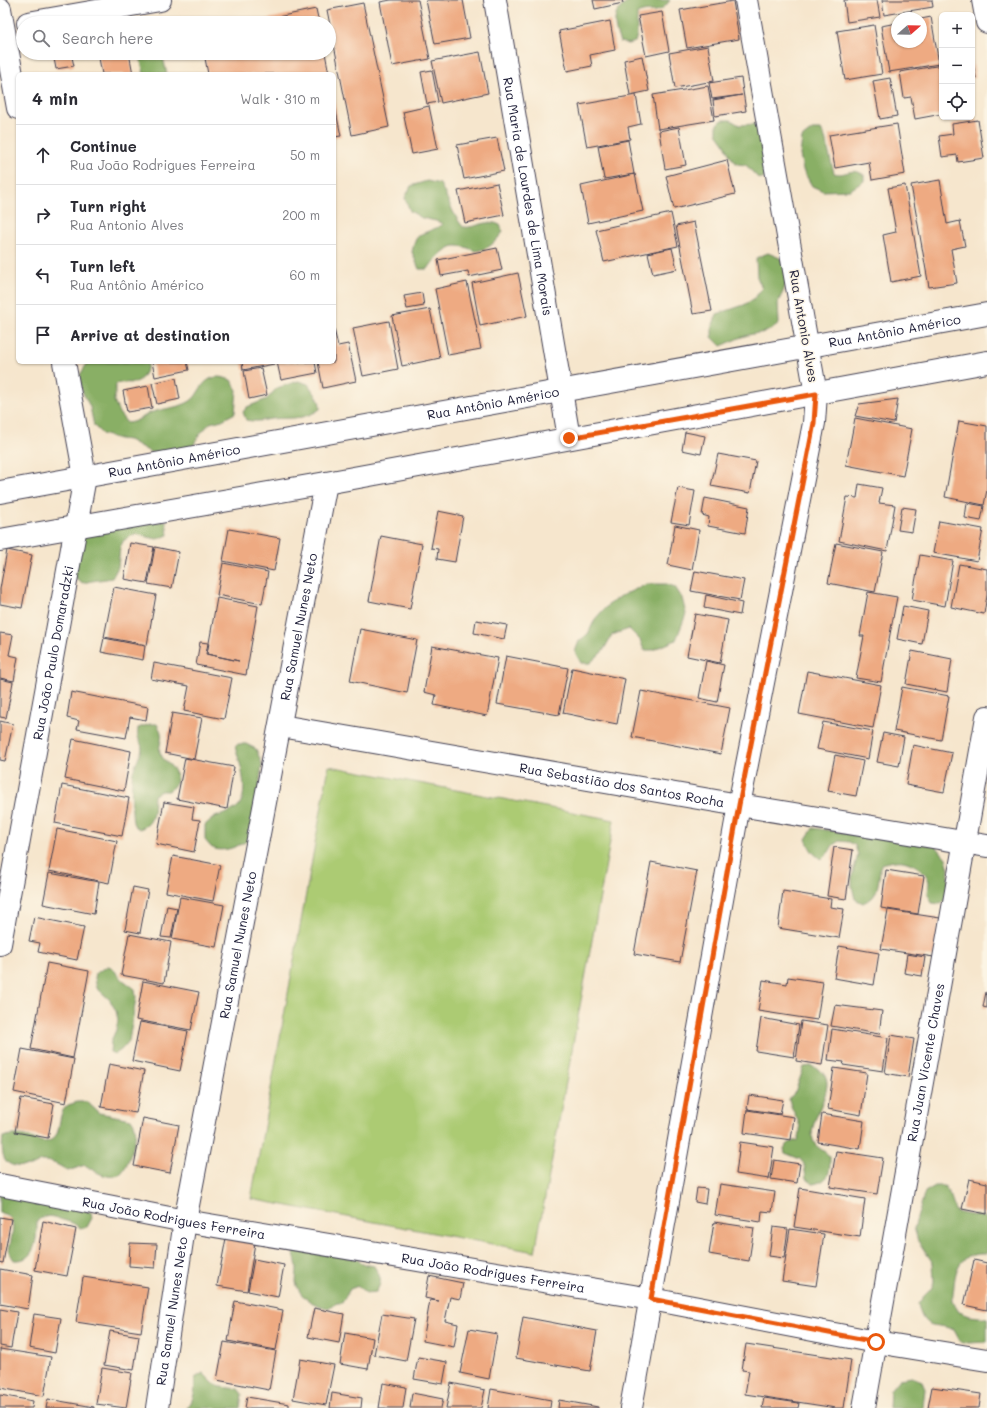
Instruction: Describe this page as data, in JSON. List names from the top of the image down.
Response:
{
  "streets": {
    "street": [
      "Rua Maria de Lourdes de Lima Morais",
      "Rua Antonio Alves",
      "Rua Antônio Américo",
      "Rua Samuel Nunes Neto",
      "Rua João Paulo Domaradzki",
      "Rua Sebastião dos Santos Rocha",
      "Rua Juan Vicente Chaves",
      "Rua João Rodrigues Ferreira"
    ]
  },
  "crossings": [
    ["Rua Maria de Lourdes de Lima Morais", "Rua Antônio Américo"],
    ["Rua Antonio Alves", "Rua Antônio Américo"],
    ["Rua Antonio Alves", "Rua Sebastião dos Santos Rocha"],
    ["Rua Antonio Alves", "Rua João Rodrigues Ferreira"],
    ["Rua Antônio Américo", "Rua João Paulo Domaradzki"],
    ["Rua Samuel Nunes Neto", "Rua Sebastião dos Santos Rocha"],
    ["Rua Samuel Nunes Neto", "Rua João Rodrigues Ferreira"],
    ["Rua Sebastião dos Santos Rocha", "Rua Juan Vicente Chaves"],
    ["Rua Juan Vicente Chaves", "Rua João Rodrigues Ferreira"]
  ],
  "north": "right",
  "page": {
    "map_buttons": ["+", "−"],
    "search": "Search here",
    "heading": ["4 min", "Walk · 310 m"],
    "list": [
      ["Continue", "Rua João Rodrigues Ferreira", "50 m"],
      ["Turn right", "Rua Antonio Alves", "200 m"],
      ["Turn left", "Rua Antônio Américo", "60 m"],
      "Arrive at destination"
    ]
  }
}
